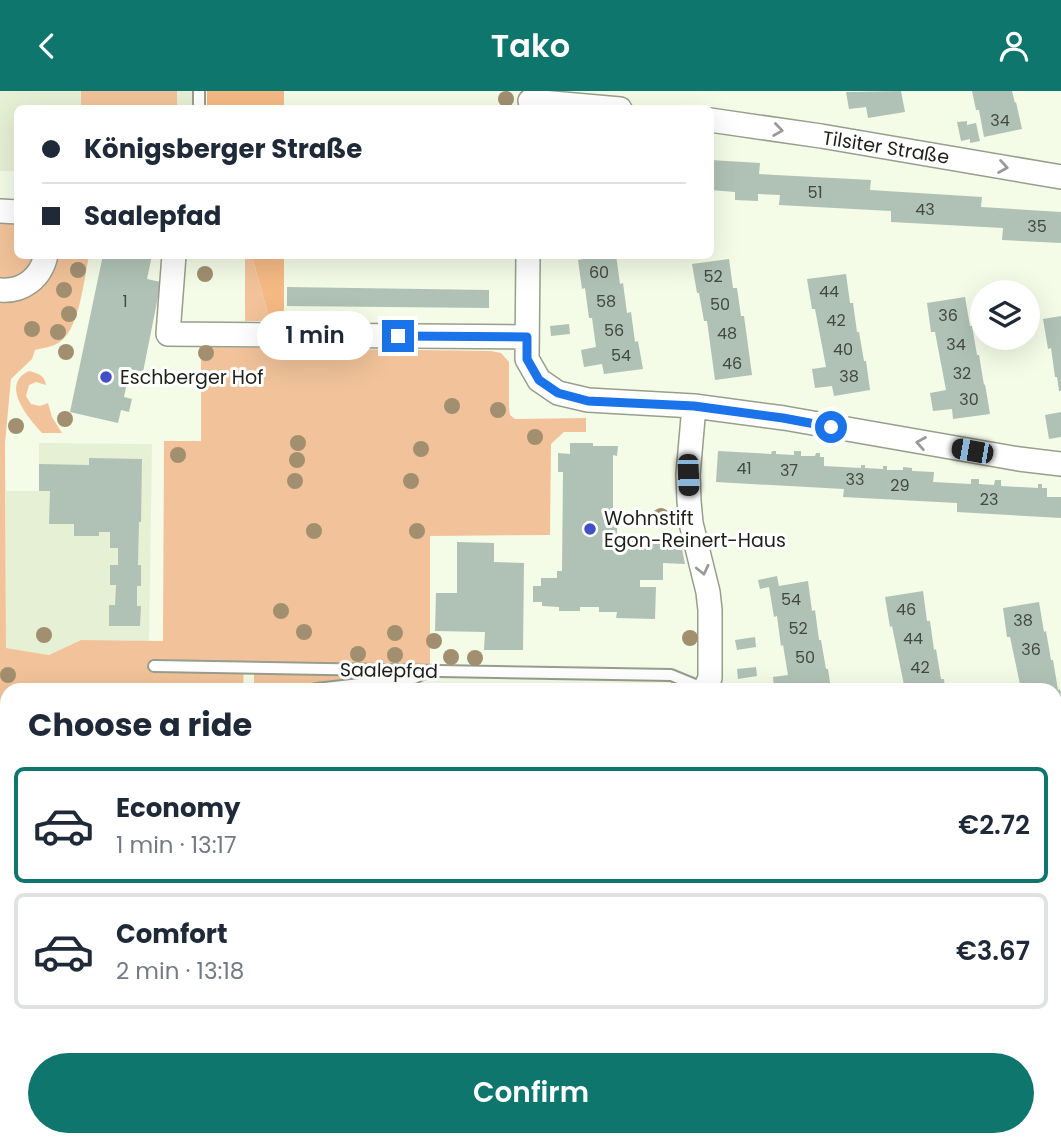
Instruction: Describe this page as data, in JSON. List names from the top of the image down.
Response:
{
  "streets": {
    "street": ["Tilsiter Straße"],
    "lane": ["Saalepfad"]
  },
  "one_way": ["Tilsiter Straße"],
  "places": ["Eschberger Hof", "Wohnstift Egon-Reinert-Haus"],
  "house_numbers": [
    "34",
    "51",
    "43",
    "35",
    "60",
    "52",
    "44",
    "1",
    "58",
    "50",
    "36",
    "42",
    "56",
    "48",
    "34",
    "40",
    "54",
    "46",
    "32",
    "38",
    "30",
    "41",
    "37",
    "33",
    "29",
    "23",
    "54",
    "46",
    "38",
    "52",
    "44",
    "36",
    "50",
    "42"
  ],
  "page": {
    "header": "Tako",
    "banner": ["Königsberger Straße", "Saalepfad"],
    "bubble": "1 min",
    "heading": "Choose a ride",
    "list": [
      {
        "name": "Economy",
        "note": "1 min · 13:17",
        "value": "€2.72"
      },
      {
        "name": "Comfort",
        "note": "2 min · 13:18",
        "value": "€3.67"
      }
    ],
    "buttons": "Confirm"
  }
}
